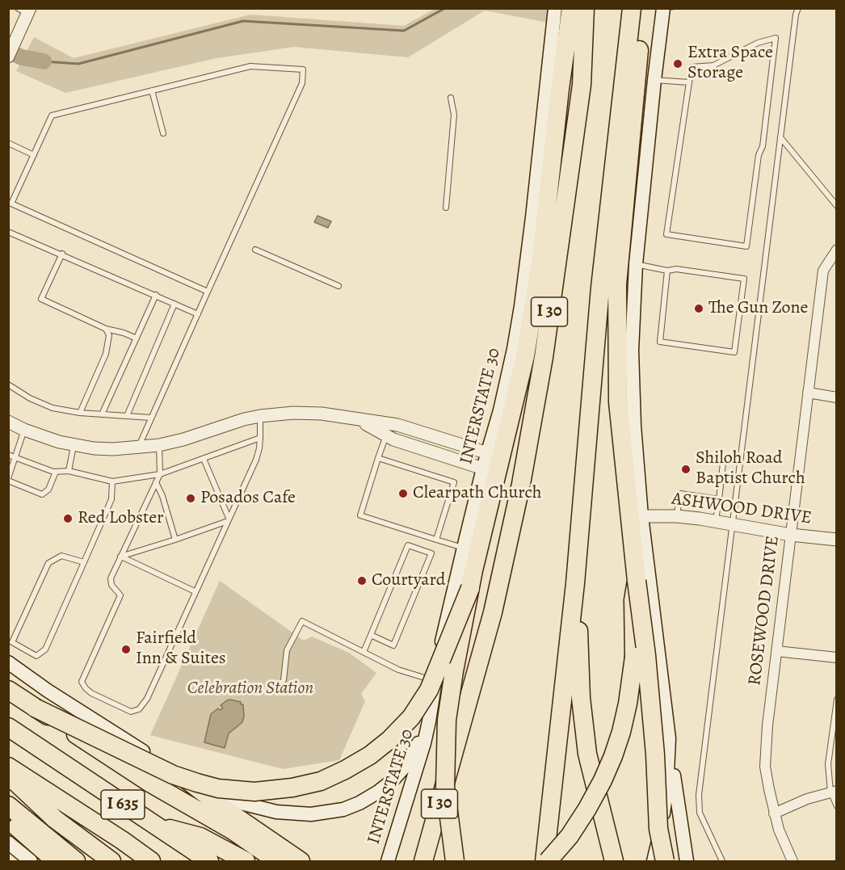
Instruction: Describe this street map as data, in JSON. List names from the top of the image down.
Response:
{
  "streets": {
    "highway": ["I 30", "I 635"],
    "main road": ["INTERSTATE 30"],
    "street": ["ASHWOOD DRIVE", "ROSEWOOD DRIVE"]
  },
  "crossings": [
    ["ASHWOOD DRIVE", "ROSEWOOD DRIVE"]
  ],
  "parks": ["Celebration Station"],
  "places": [
    "Extra Space Storage",
    "The Gun Zone",
    "Shiloh Road Baptist Church",
    "Clearpath Church",
    "Posados Cafe",
    "Red Lobster",
    "Courtyard",
    "Fairfield Inn & Suites"
  ]
}
